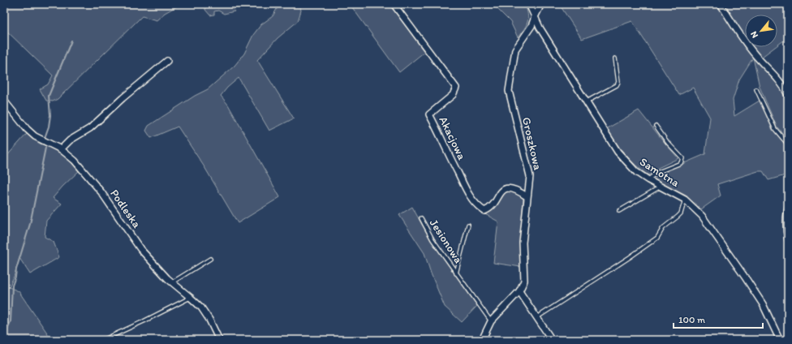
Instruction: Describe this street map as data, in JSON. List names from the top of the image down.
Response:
{
  "streets": {
    "street": [
      "Akacjowa",
      "Groszkowa",
      "Samotna",
      "Podleska"
    ],
    "lane": ["Jesionowa"]
  },
  "crossings": [
    ["Akacjowa", "Groszkowa"],
    ["Groszkowa", "Samotna"],
    ["Groszkowa", "Jesionowa"]
  ],
  "scale_bar": "100 m",
  "north": "bottom left"
}
